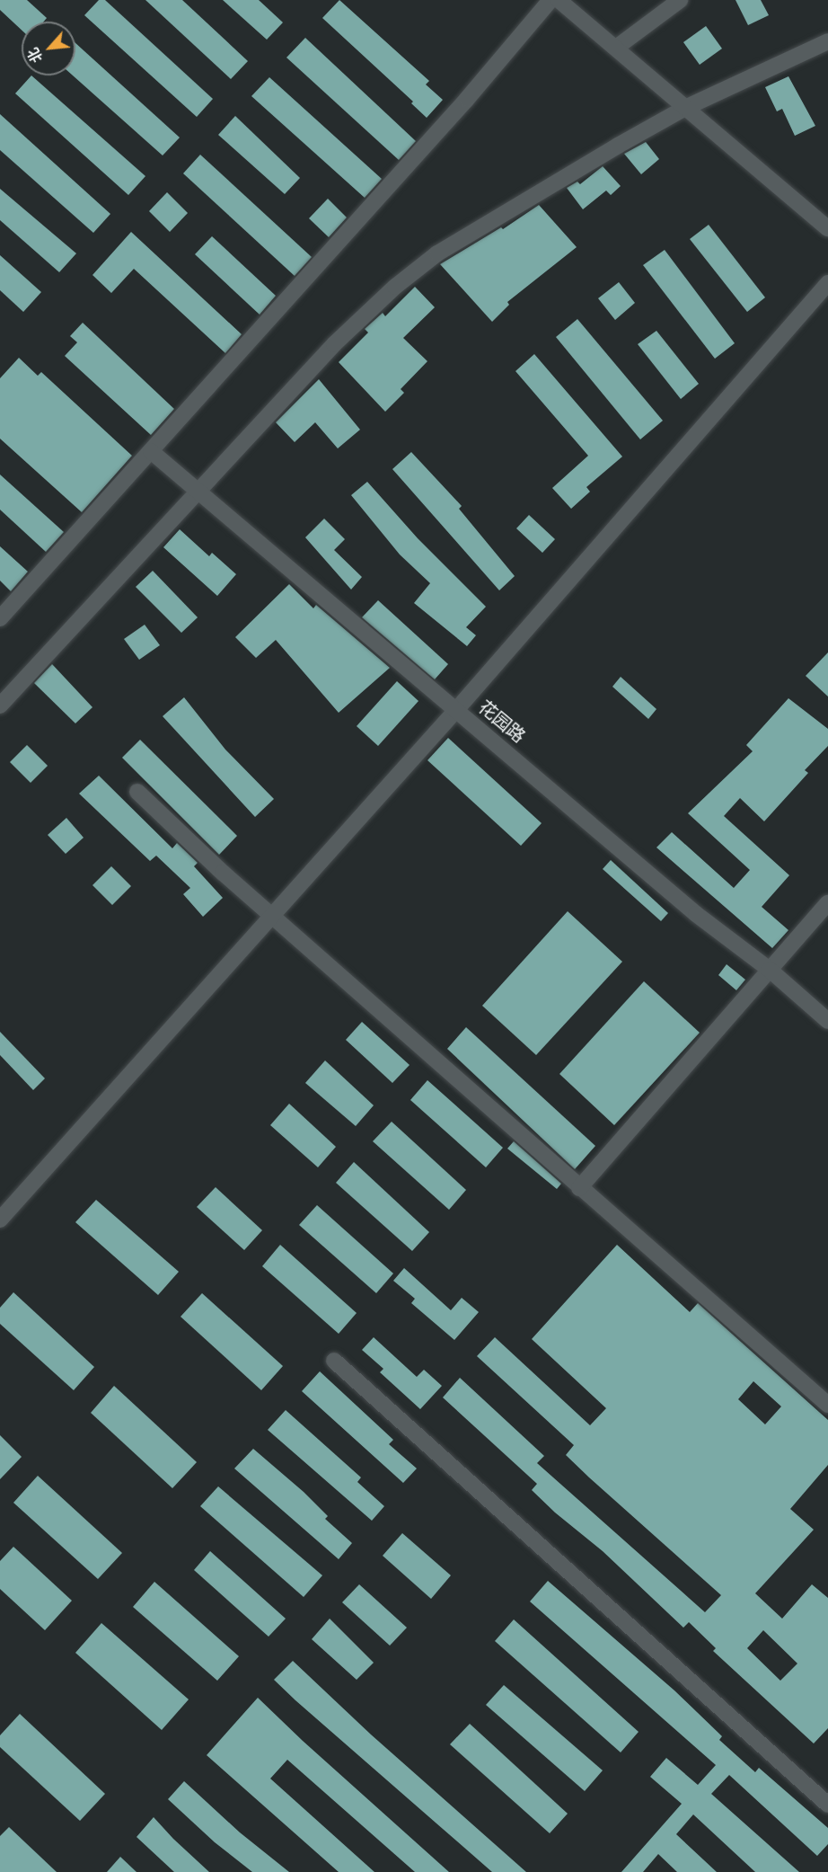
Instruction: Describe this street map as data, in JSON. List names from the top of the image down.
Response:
{
  "streets": {
    "street": ["花园路"]
  },
  "north": "bottom left"
}
